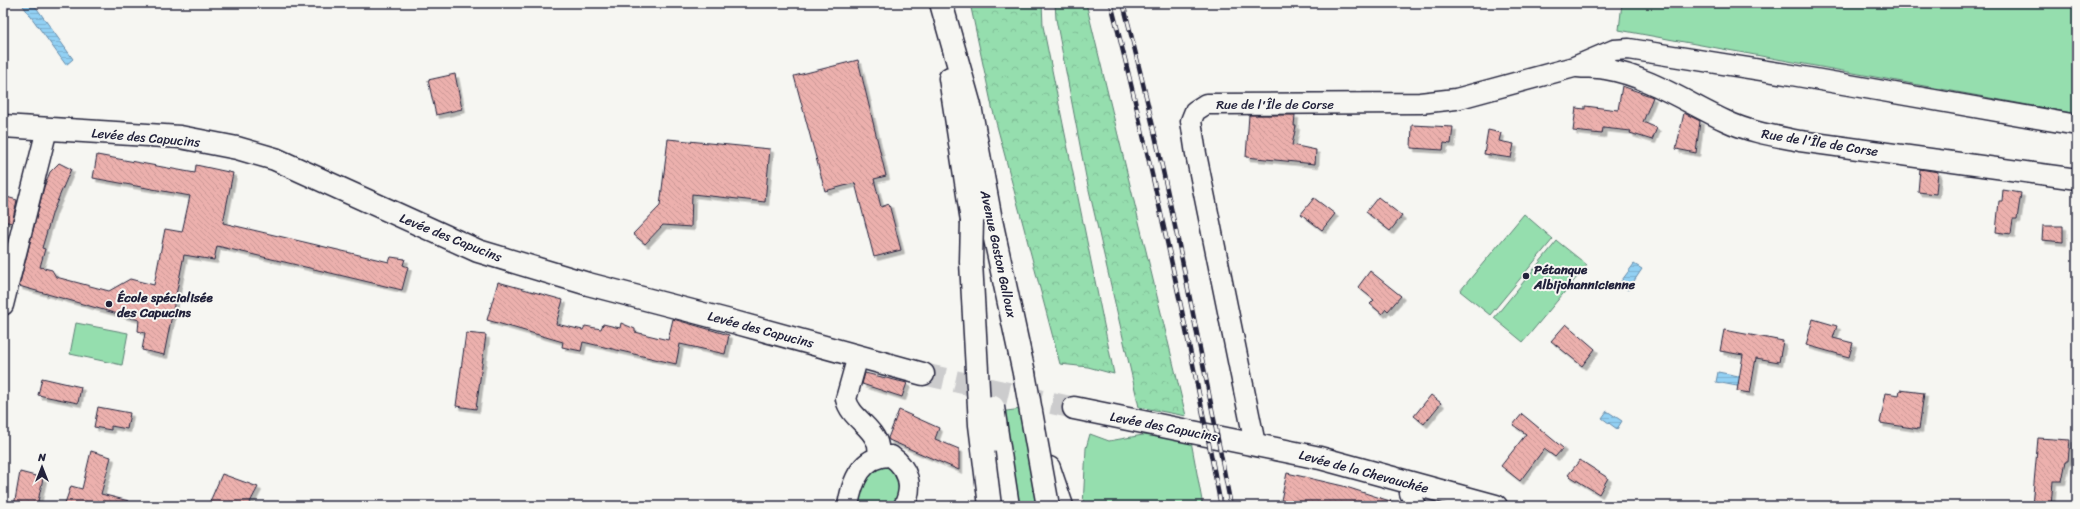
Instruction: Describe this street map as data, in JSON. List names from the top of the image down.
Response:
{
  "streets": {
    "main road": ["Levée des Capucins", "Avenue Gaston Galloux", "Levée de la Chevauchée"],
    "street": ["Rue de l'Île de Corse"]
  },
  "crossings": [
    ["Rue de l'Île de Corse", "Levée des Capucins"],
    ["Rue de l'Île de Corse", "Levée de la Chevauchée"],
    ["Levée des Capucins", "Levée de la Chevauchée"]
  ],
  "places": ["Pétanque Albijohannicienne", "École spécialisée des Capucins"],
  "north": "top"
}
